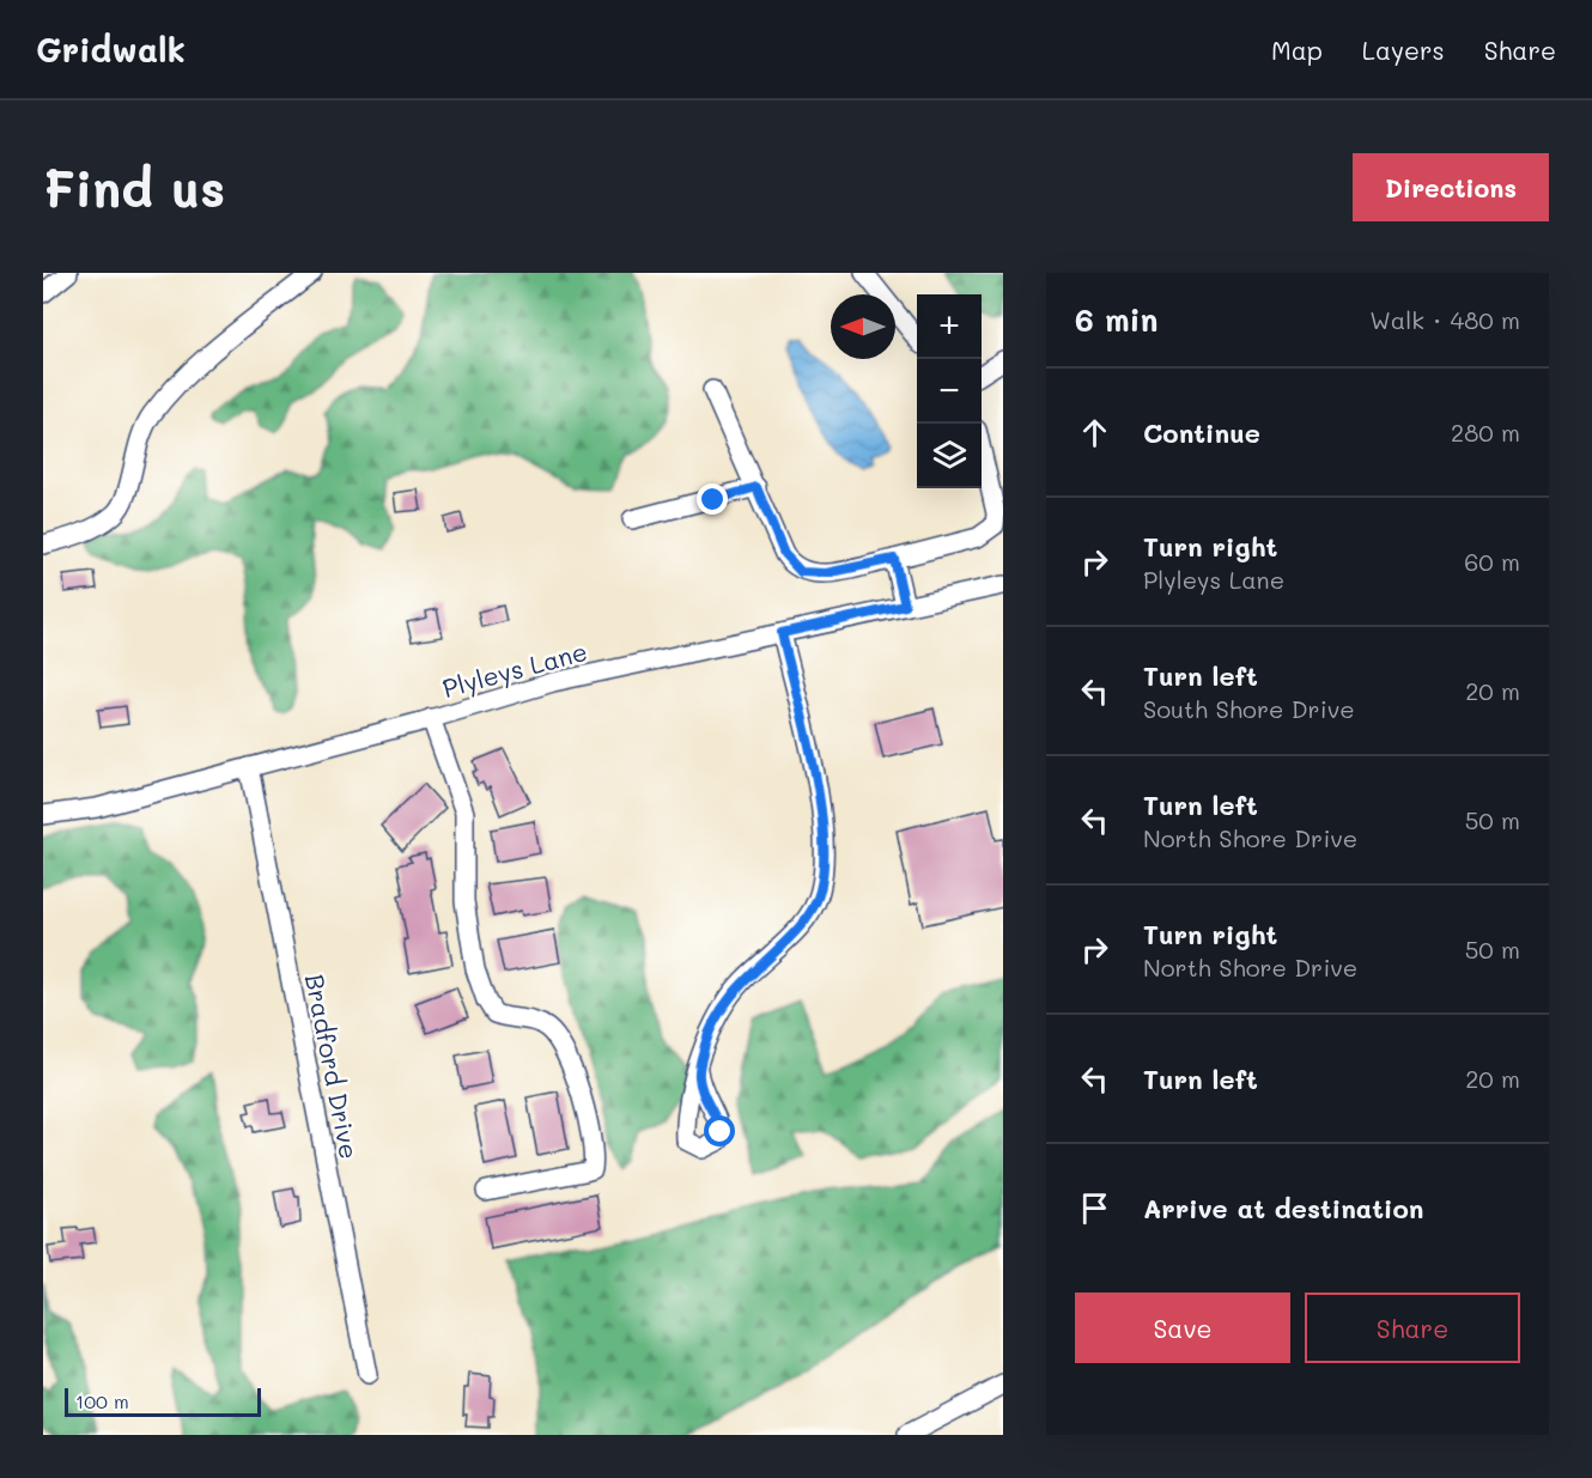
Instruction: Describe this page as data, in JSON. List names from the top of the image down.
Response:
{
  "streets": {
    "street": ["Plyleys Lane", "Bradford Drive"]
  },
  "crossings": [
    ["Plyleys Lane", "Bradford Drive"]
  ],
  "scale_bar": "100 m",
  "north": "left",
  "page": {
    "header": "Gridwalk",
    "nav": ["Map", "Layers", "Share"],
    "buttons": [
      "Directions",
      ["Save", "Share"]
    ],
    "title": "Find us",
    "heading": ["6 min", "Walk · 480 m"],
    "map_buttons": ["+", "−"],
    "list": [
      ["Continue", "280 m"],
      ["Turn right", "Plyleys Lane", "60 m"],
      ["Turn left", "South Shore Drive", "20 m"],
      ["Turn left", "North Shore Drive", "50 m"],
      ["Turn right", "North Shore Drive", "50 m"],
      ["Turn left", "20 m"],
      "Arrive at destination"
    ],
    "scale": "100 m"
  }
}
